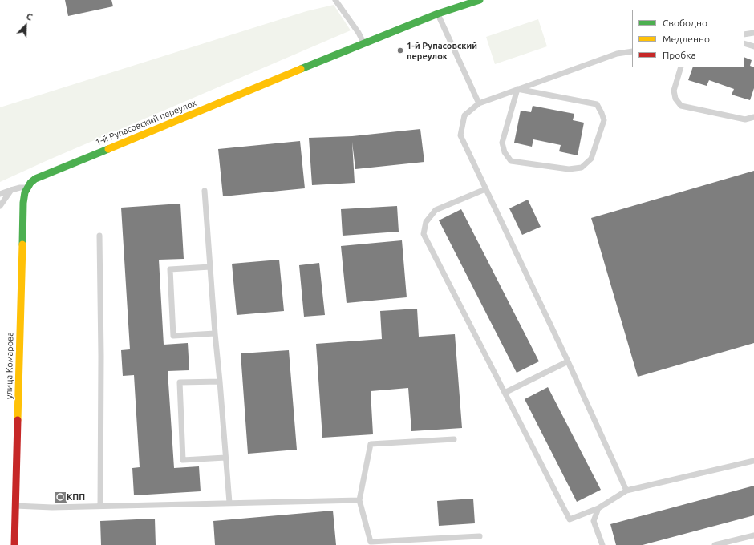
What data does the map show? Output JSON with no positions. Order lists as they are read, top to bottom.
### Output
{
  "streets": {
    "street": ["1-й Рупасовский переулок", "улица Комарова"]
  },
  "crossings": [
    ["1-й Рупасовский переулок", "улица Комарова"]
  ],
  "places": ["1-й Рупасовский переулок", "КПП"],
  "legend": ["Свободно", "Медленно", "Пробка"],
  "north": "top right"
}
